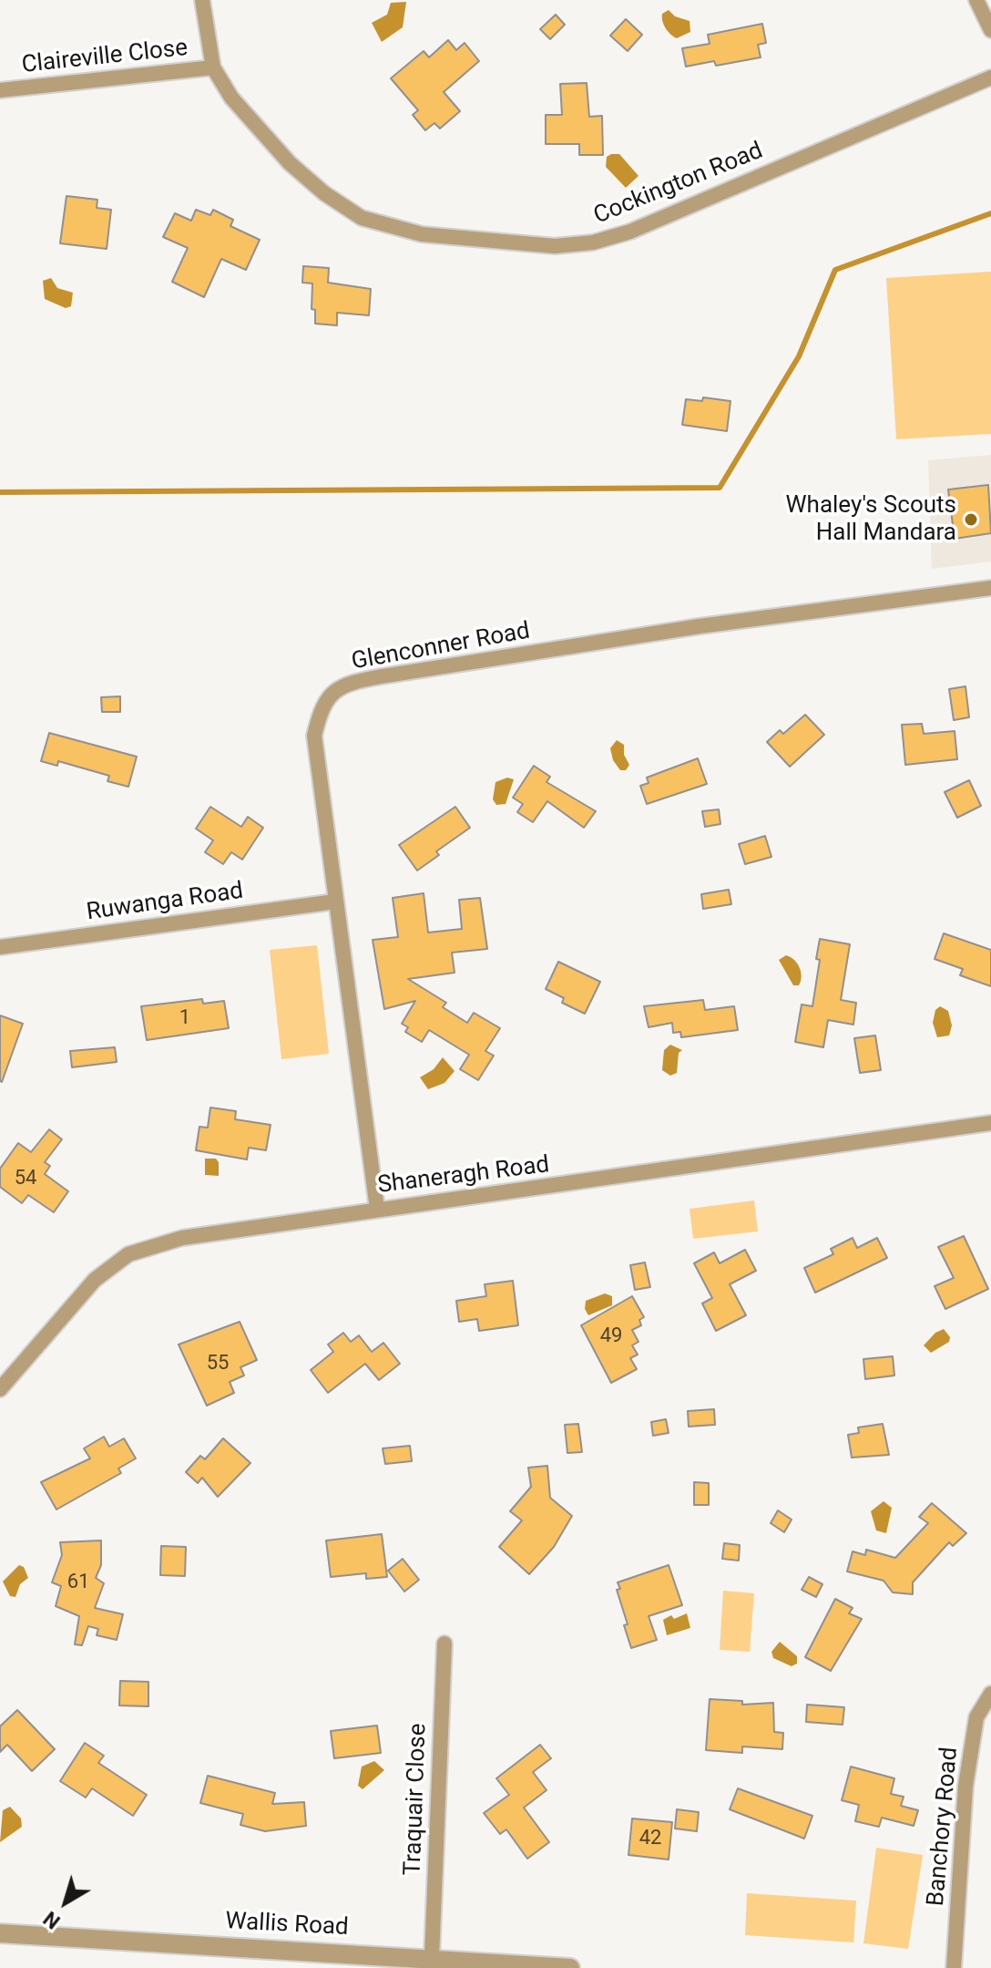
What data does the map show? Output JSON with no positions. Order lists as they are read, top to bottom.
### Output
{
  "streets": {
    "street": [
      "Claireville Close",
      "Cockington Road",
      "Glenconner Road",
      "Ruwanga Road",
      "Shaneragh Road",
      "Traquair Close",
      "Banchory Road",
      "Wallis Road"
    ]
  },
  "crossings": [
    ["Claireville Close", "Cockington Road"],
    ["Glenconner Road", "Ruwanga Road"],
    ["Glenconner Road", "Shaneragh Road"],
    ["Traquair Close", "Wallis Road"]
  ],
  "places": ["Whaley's Scouts Hall Mandara"],
  "house_numbers": [
    "1",
    "54",
    "49",
    "55",
    "61",
    "42"
  ],
  "north": "bottom left"
}
